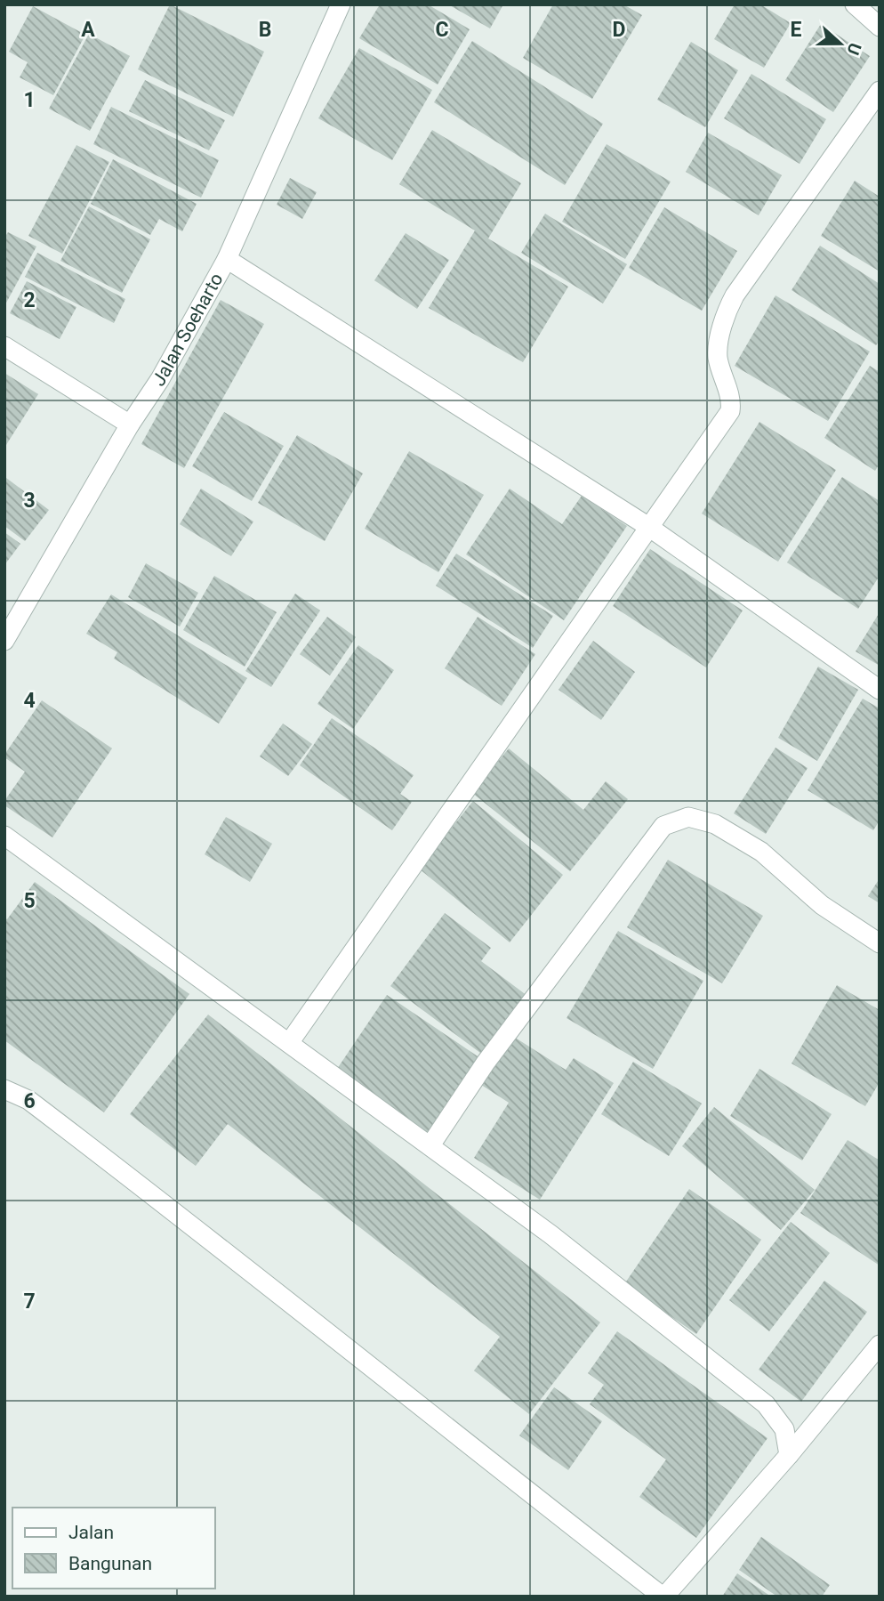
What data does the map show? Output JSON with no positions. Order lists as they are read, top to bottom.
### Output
{
  "streets": {
    "street": ["Jalan Soeharto"]
  },
  "legend": ["Jalan", "Bangunan"],
  "north": "right",
  "grid": {
    "columns": [
      "A",
      "B",
      "C",
      "D",
      "E"
    ],
    "rows": [
      "1",
      "2",
      "3",
      "4",
      "5",
      "6",
      "7"
    ]
  }
}
